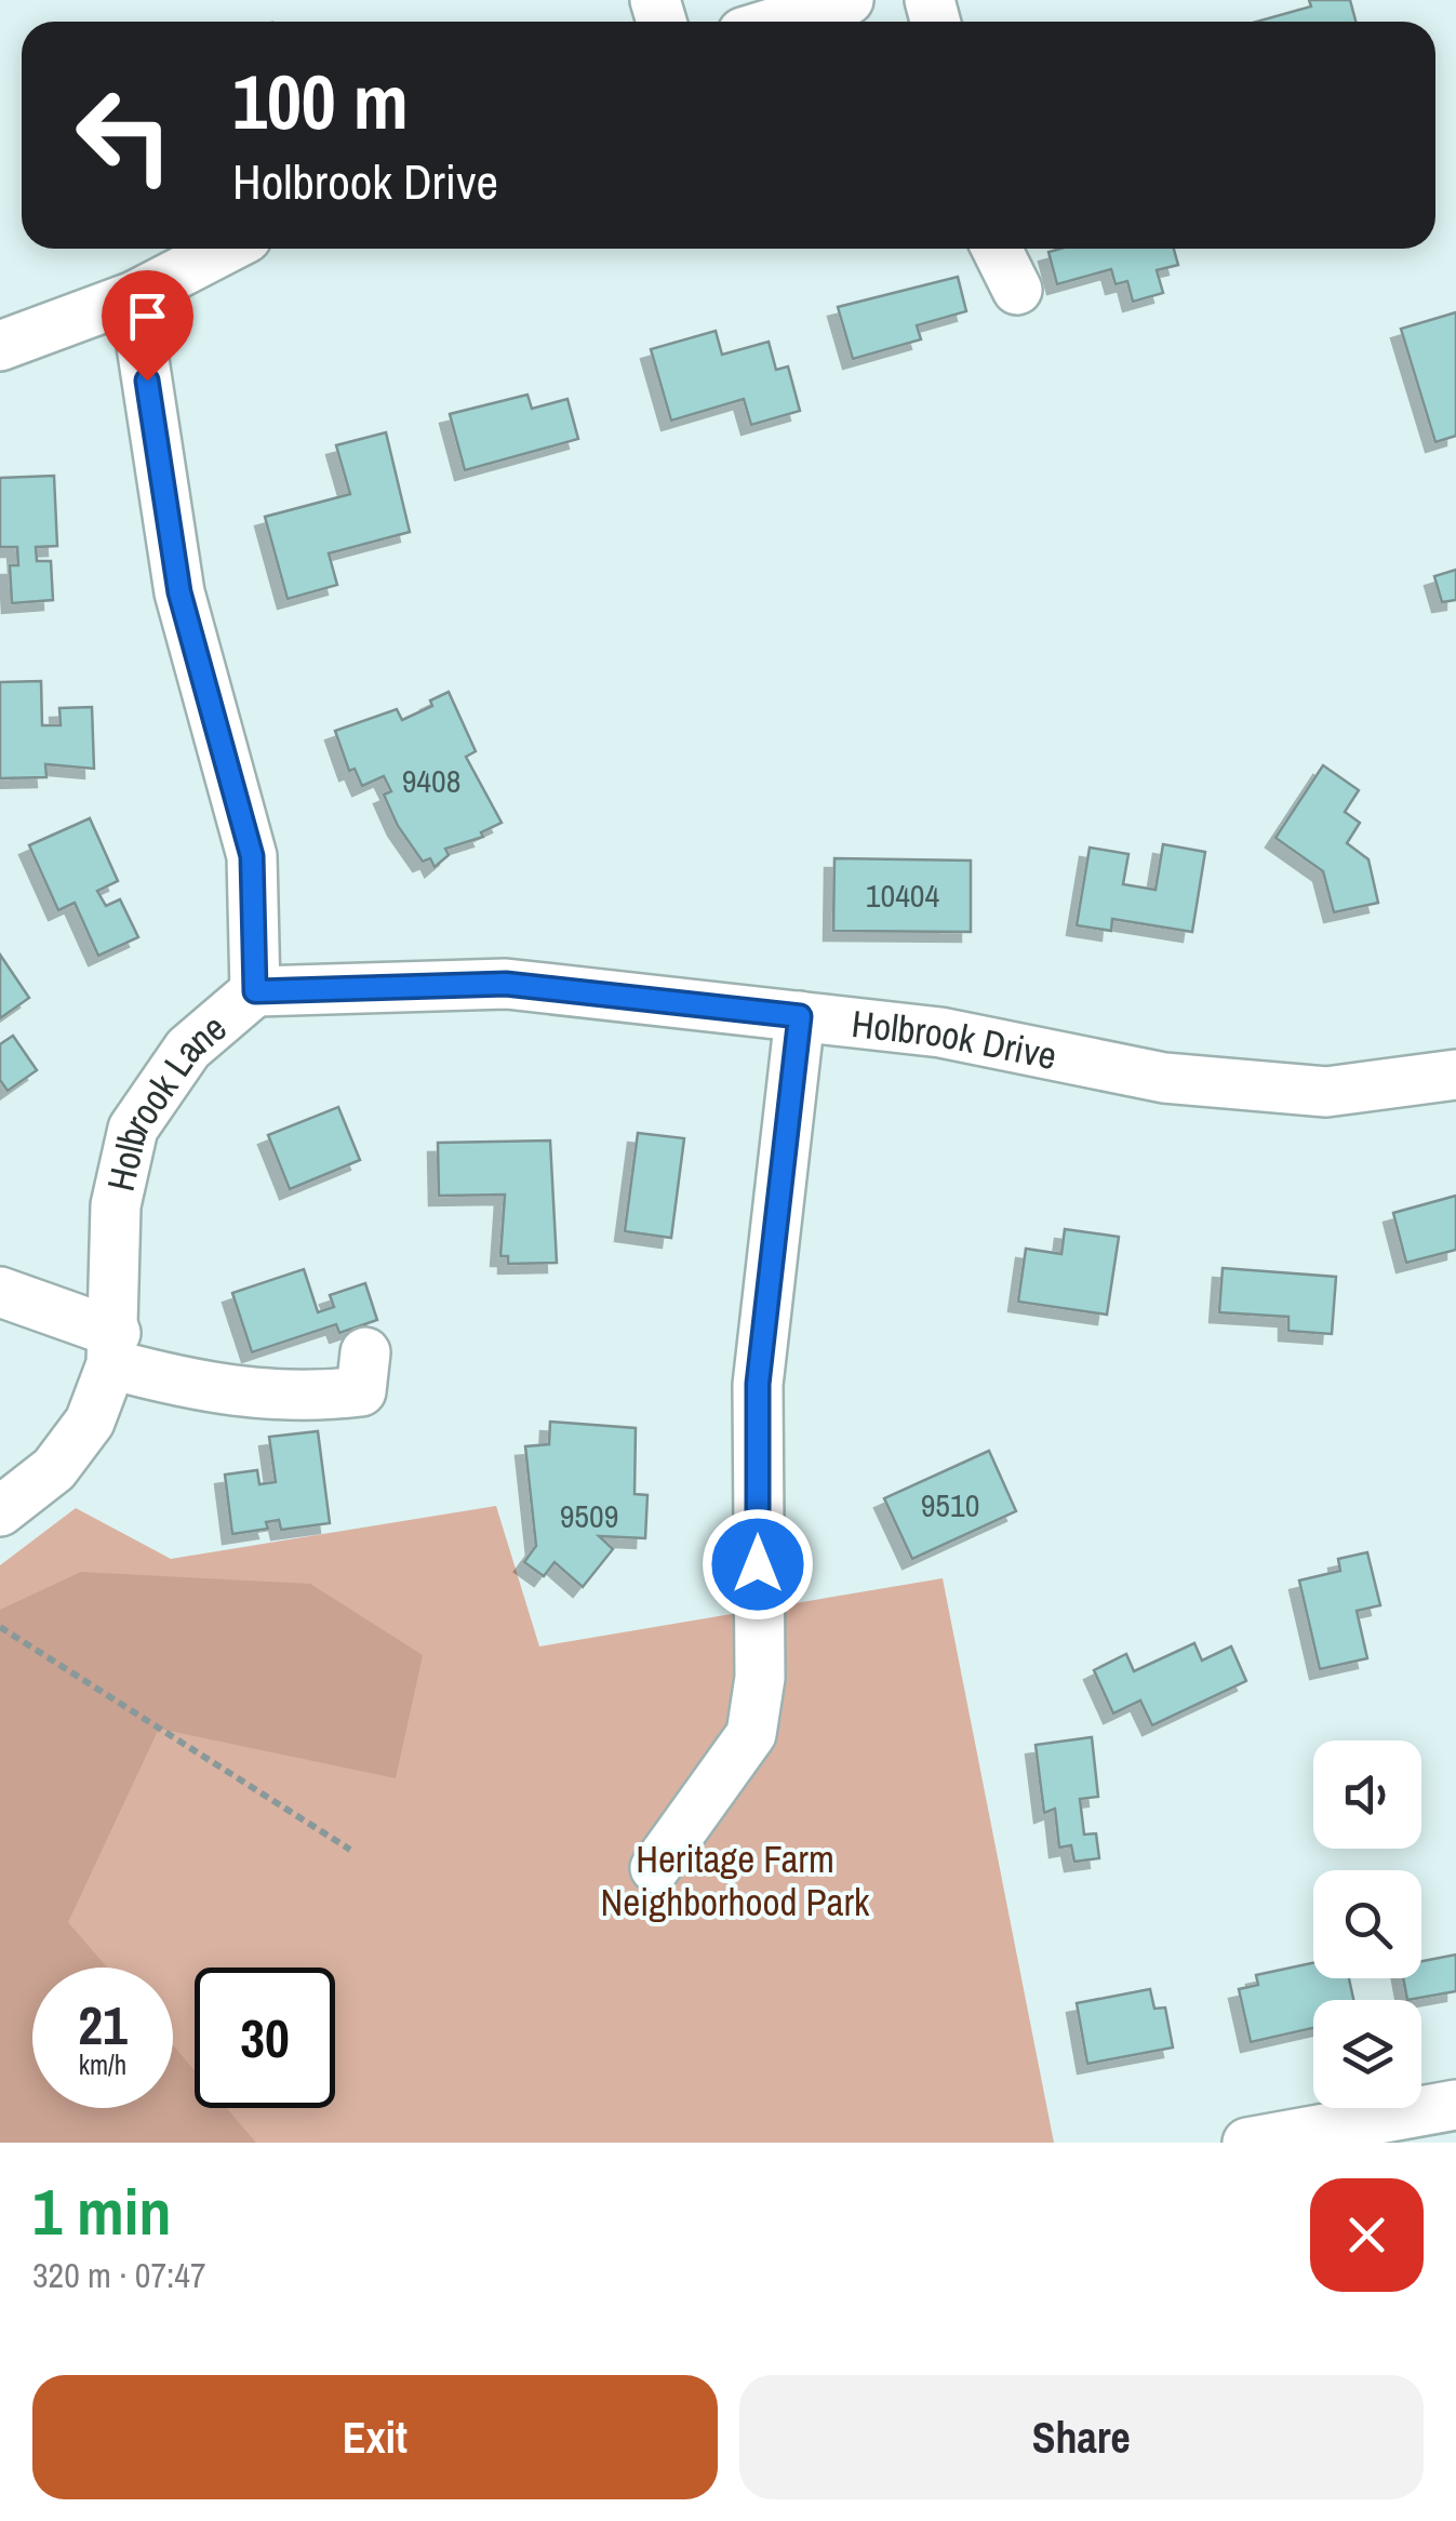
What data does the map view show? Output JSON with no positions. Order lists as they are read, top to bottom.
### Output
{
  "streets": {
    "street": ["Holbrook Drive", "Holbrook Lane"]
  },
  "crossings": [
    ["Holbrook Drive", "Holbrook Lane"]
  ],
  "parks": ["Heritage Farm Neighborhood Park"],
  "house_numbers": [
    "9408",
    "10404",
    "9510",
    "9509"
  ],
  "page": {
    "turn": ["100 m", "Holbrook Drive"],
    "speed": "21 km/h",
    "limit": "30",
    "heading": ["1 min", "320 m · 07:47"],
    "buttons": ["Exit", "Share"]
  }
}
